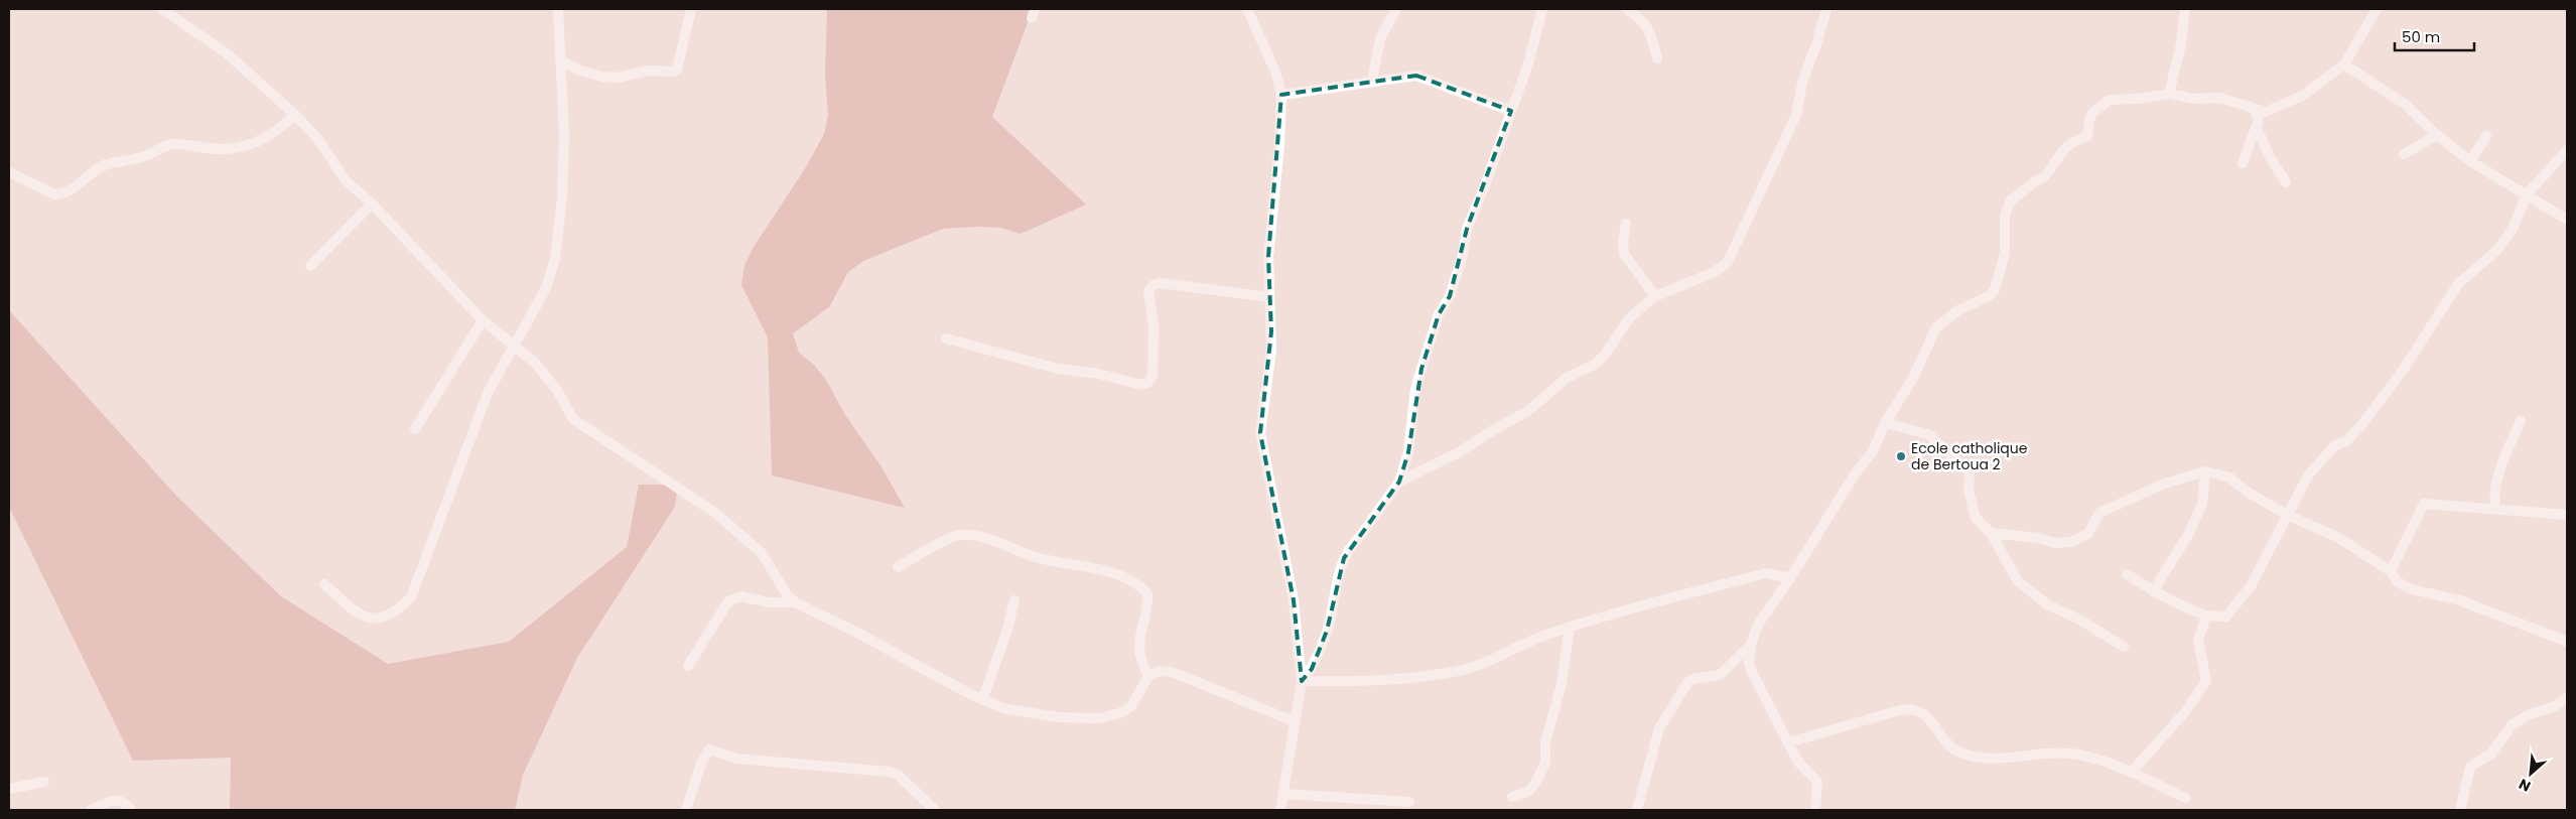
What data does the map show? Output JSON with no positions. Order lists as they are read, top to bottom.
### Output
{
  "places": ["Ecole catholique de Bertoua 2"],
  "scale_bar": "50 m",
  "north": "bottom left"
}
